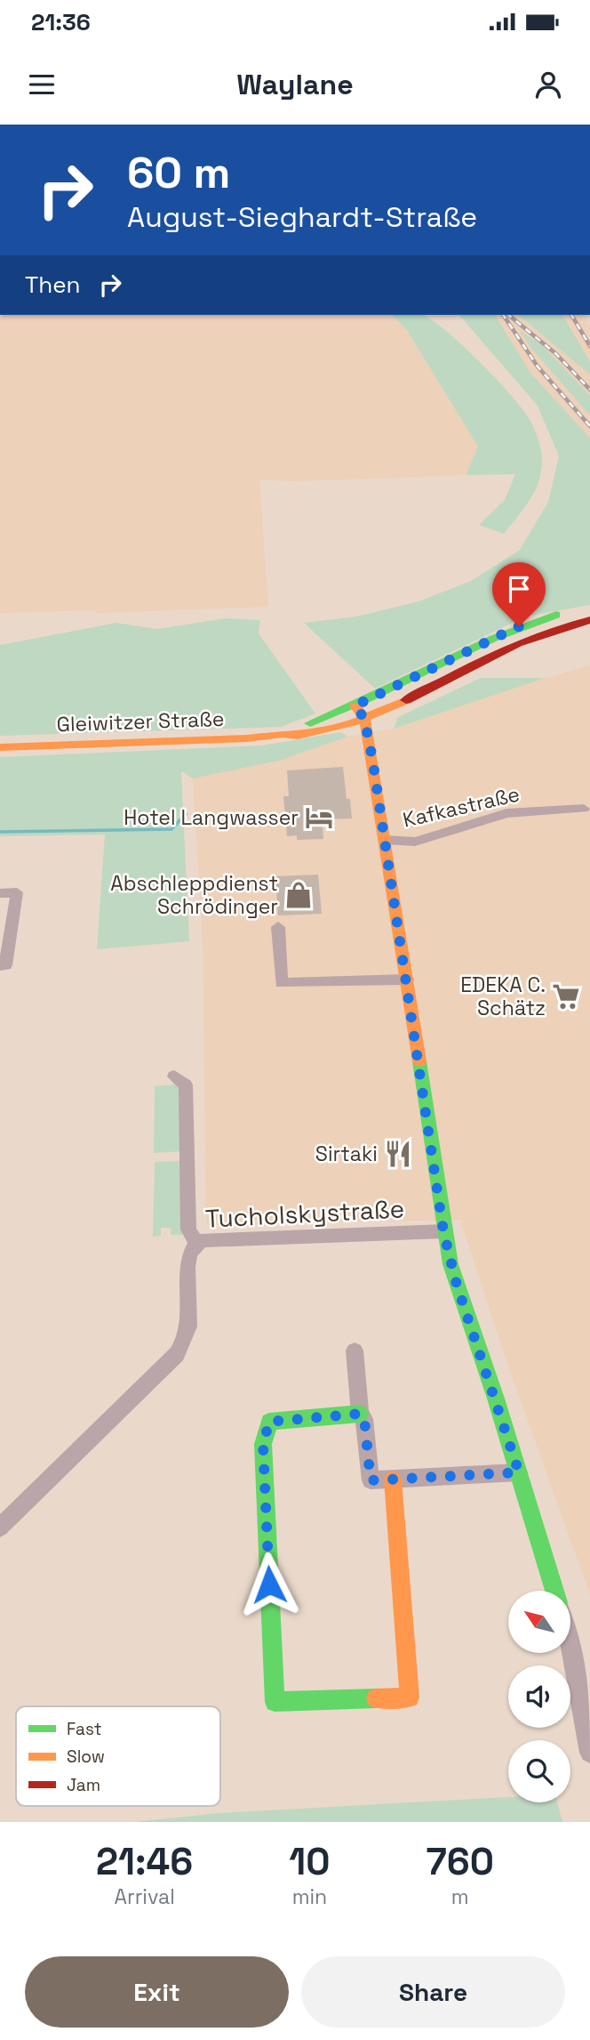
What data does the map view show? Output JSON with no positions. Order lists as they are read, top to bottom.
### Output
{
  "streets": {
    "street": ["Gleiwitzer Straße", "Kafkastraße", "Tucholskystraße"]
  },
  "places": {
    "hotel": ["Hotel Langwasser"],
    "shop": ["Abschleppdienst Schrödinger"],
    "supermarket": ["EDEKA C. Schätz"],
    "restaurant": ["Sirtaki"]
  },
  "legend": ["Fast", "Slow", "Jam"],
  "north": "top left",
  "page": {
    "status": "21:36",
    "header": "Waylane",
    "turn": ["60 m", "August-Sieghardt-Straße"],
    "then": "Then",
    "eta": [
      "21:46",
      "Arrival",
      "10",
      "min",
      "760",
      "m"
    ],
    "buttons": ["Exit", "Share"]
  }
}
